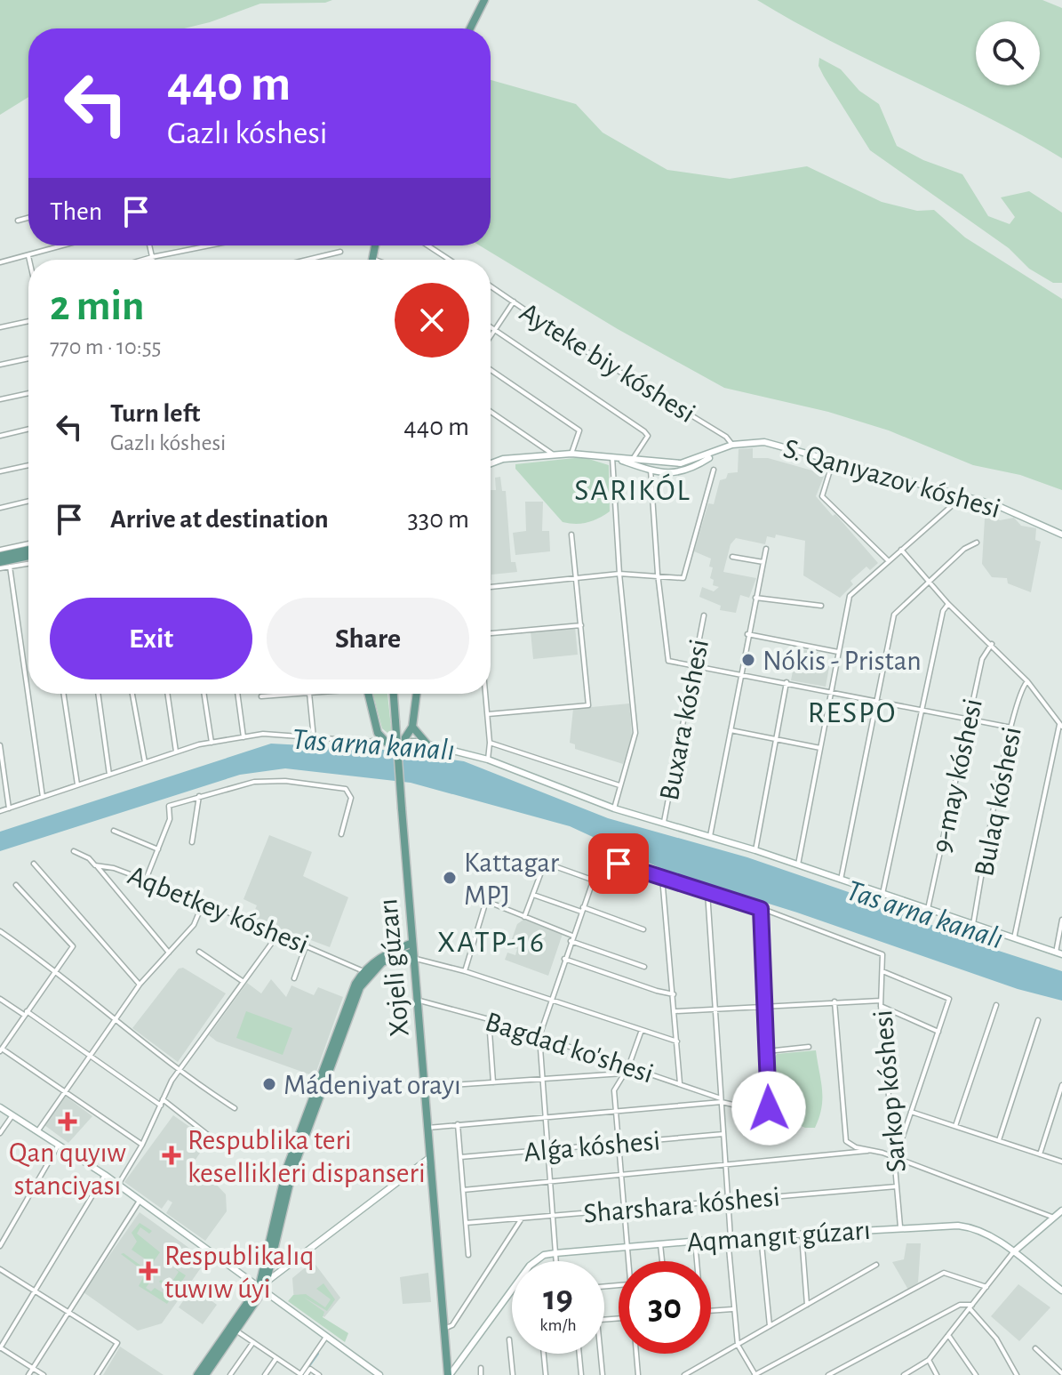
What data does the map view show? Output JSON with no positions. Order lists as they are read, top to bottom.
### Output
{
  "streets": {
    "main road": ["Xojeli gúzarı"],
    "street": [
      "Ayteke biy kóshesi",
      "S. Qanıyazov kóshesi",
      "Buxara kóshesi",
      "9-may kóshesi",
      "Bulaq kóshesi",
      "Aqbetkey kóshesi",
      "Bagdad ko'shesi",
      "Sarkop kóshesi",
      "Alǵa kóshesi",
      "Sharshara kóshesi",
      "Aqmangıt gúzarı"
    ]
  },
  "crossings": [
    ["Ayteke biy kóshesi", "S. Qanıyazov kóshesi"],
    ["Xojeli gúzarı", "Bagdad ko'shesi"],
    ["Xojeli gúzarı", "Aqmangıt gúzarı"],
    ["Sarkop kóshesi", "Sharshara kóshesi"],
    ["Sarkop kóshesi", "Aqmangıt gúzarı"]
  ],
  "districts": ["SARIKÓL", "RESPO", "XATP-16"],
  "water": ["Tas arna kanalı"],
  "places": {
    "other": ["Nókis - Pristan", "Kattagar MPJ", "Mádeniyat orayı"],
    "health": ["Qan quyıw stanciyası", "Respublika teri kesellikleri dispanseri", "Respublikalıq tuwıw úyi"]
  },
  "page": {
    "turn": ["440 m", "Gazlı kóshesi"],
    "then": "Then",
    "heading": ["2 min", "770 m · 10:55"],
    "list": [
      {
        "name": "Turn left",
        "note": "Gazlı kóshesi",
        "value": "440 m"
      },
      {
        "name": "Arrive at destination",
        "value": "330 m"
      }
    ],
    "buttons": ["Exit", "Share"],
    "speed": "19 km/h",
    "limit": "30"
  }
}
